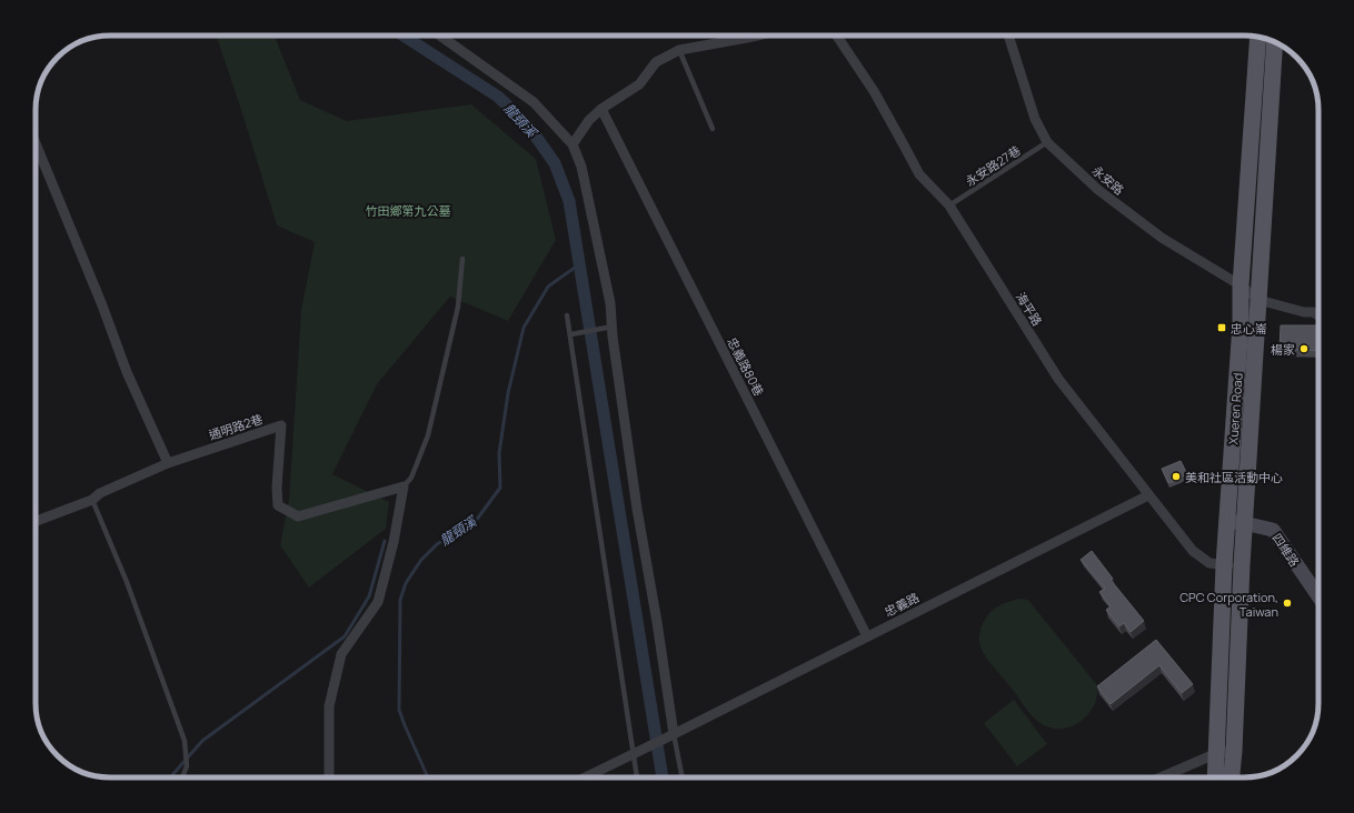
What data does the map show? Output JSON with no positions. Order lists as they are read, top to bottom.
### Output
{
  "streets": {
    "main road": ["Xueren Road", "四維路"],
    "street": [
      "永安路",
      "海平路",
      "忠義路80巷",
      "通明路2巷",
      "忠義路"
    ],
    "lane": ["永安路27巷"]
  },
  "crossings": [
    ["永安路27巷", "永安路"],
    ["永安路27巷", "海平路"],
    ["永安路", "Xueren Road"],
    ["海平路", "Xueren Road"],
    ["海平路", "忠義路"],
    ["忠義路80巷", "忠義路"],
    ["Xueren Road", "四維路"]
  ],
  "water": ["龍頸溪"],
  "parks": ["竹田鄉第九公墓"],
  "places": {
    "transit": ["忠心崙"],
    "other": ["楊家", "美和社區活動中心", "CPC Corporation, Taiwan"]
  }
}
